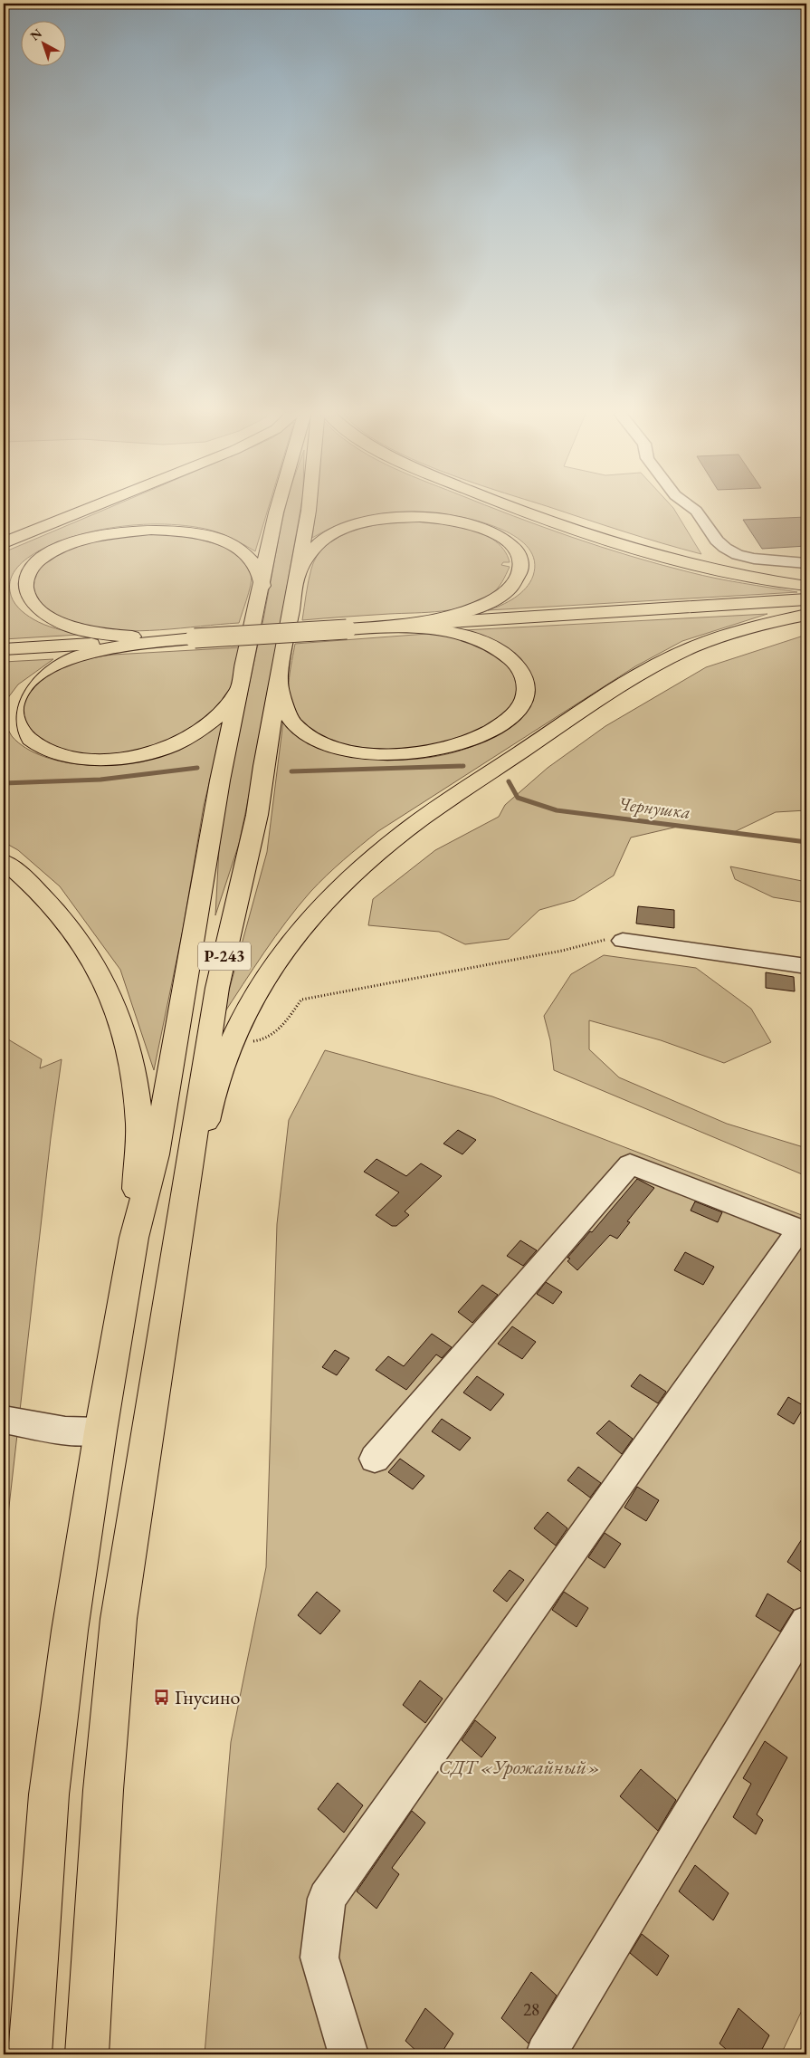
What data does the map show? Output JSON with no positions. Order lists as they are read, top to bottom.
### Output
{
  "streets": {
    "main road": ["Р-243"]
  },
  "water": ["Чернушка"],
  "parks": ["СДТ «Урожайный»"],
  "places": {
    "bus stop": ["Гнусино"]
  },
  "house_numbers": ["28"],
  "north": "top left"
}
